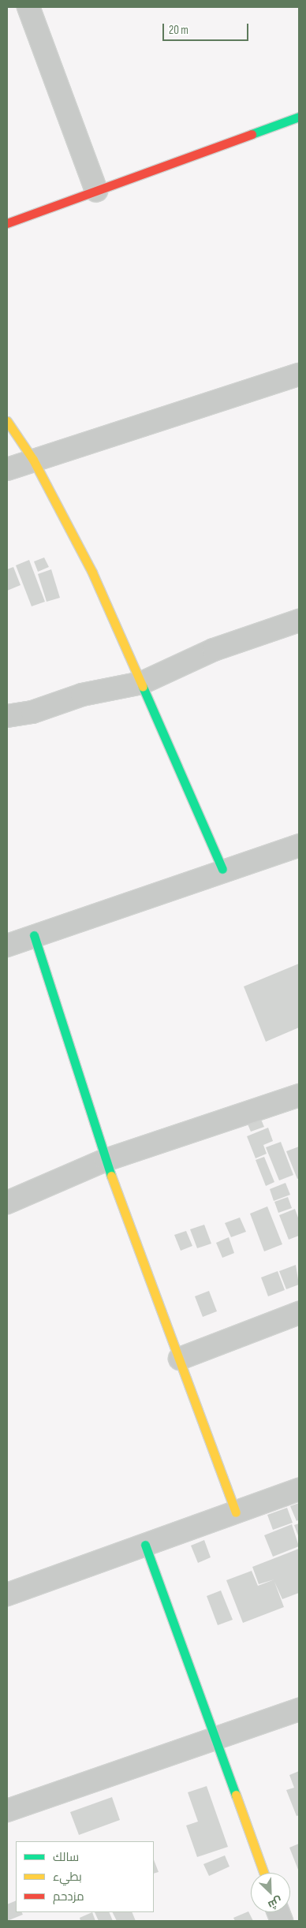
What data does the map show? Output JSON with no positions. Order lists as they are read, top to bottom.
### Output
{
  "legend": ["سالك", "بطيء", "مزدحم"],
  "scale_bar": "20 m",
  "north": "bottom right"
}
